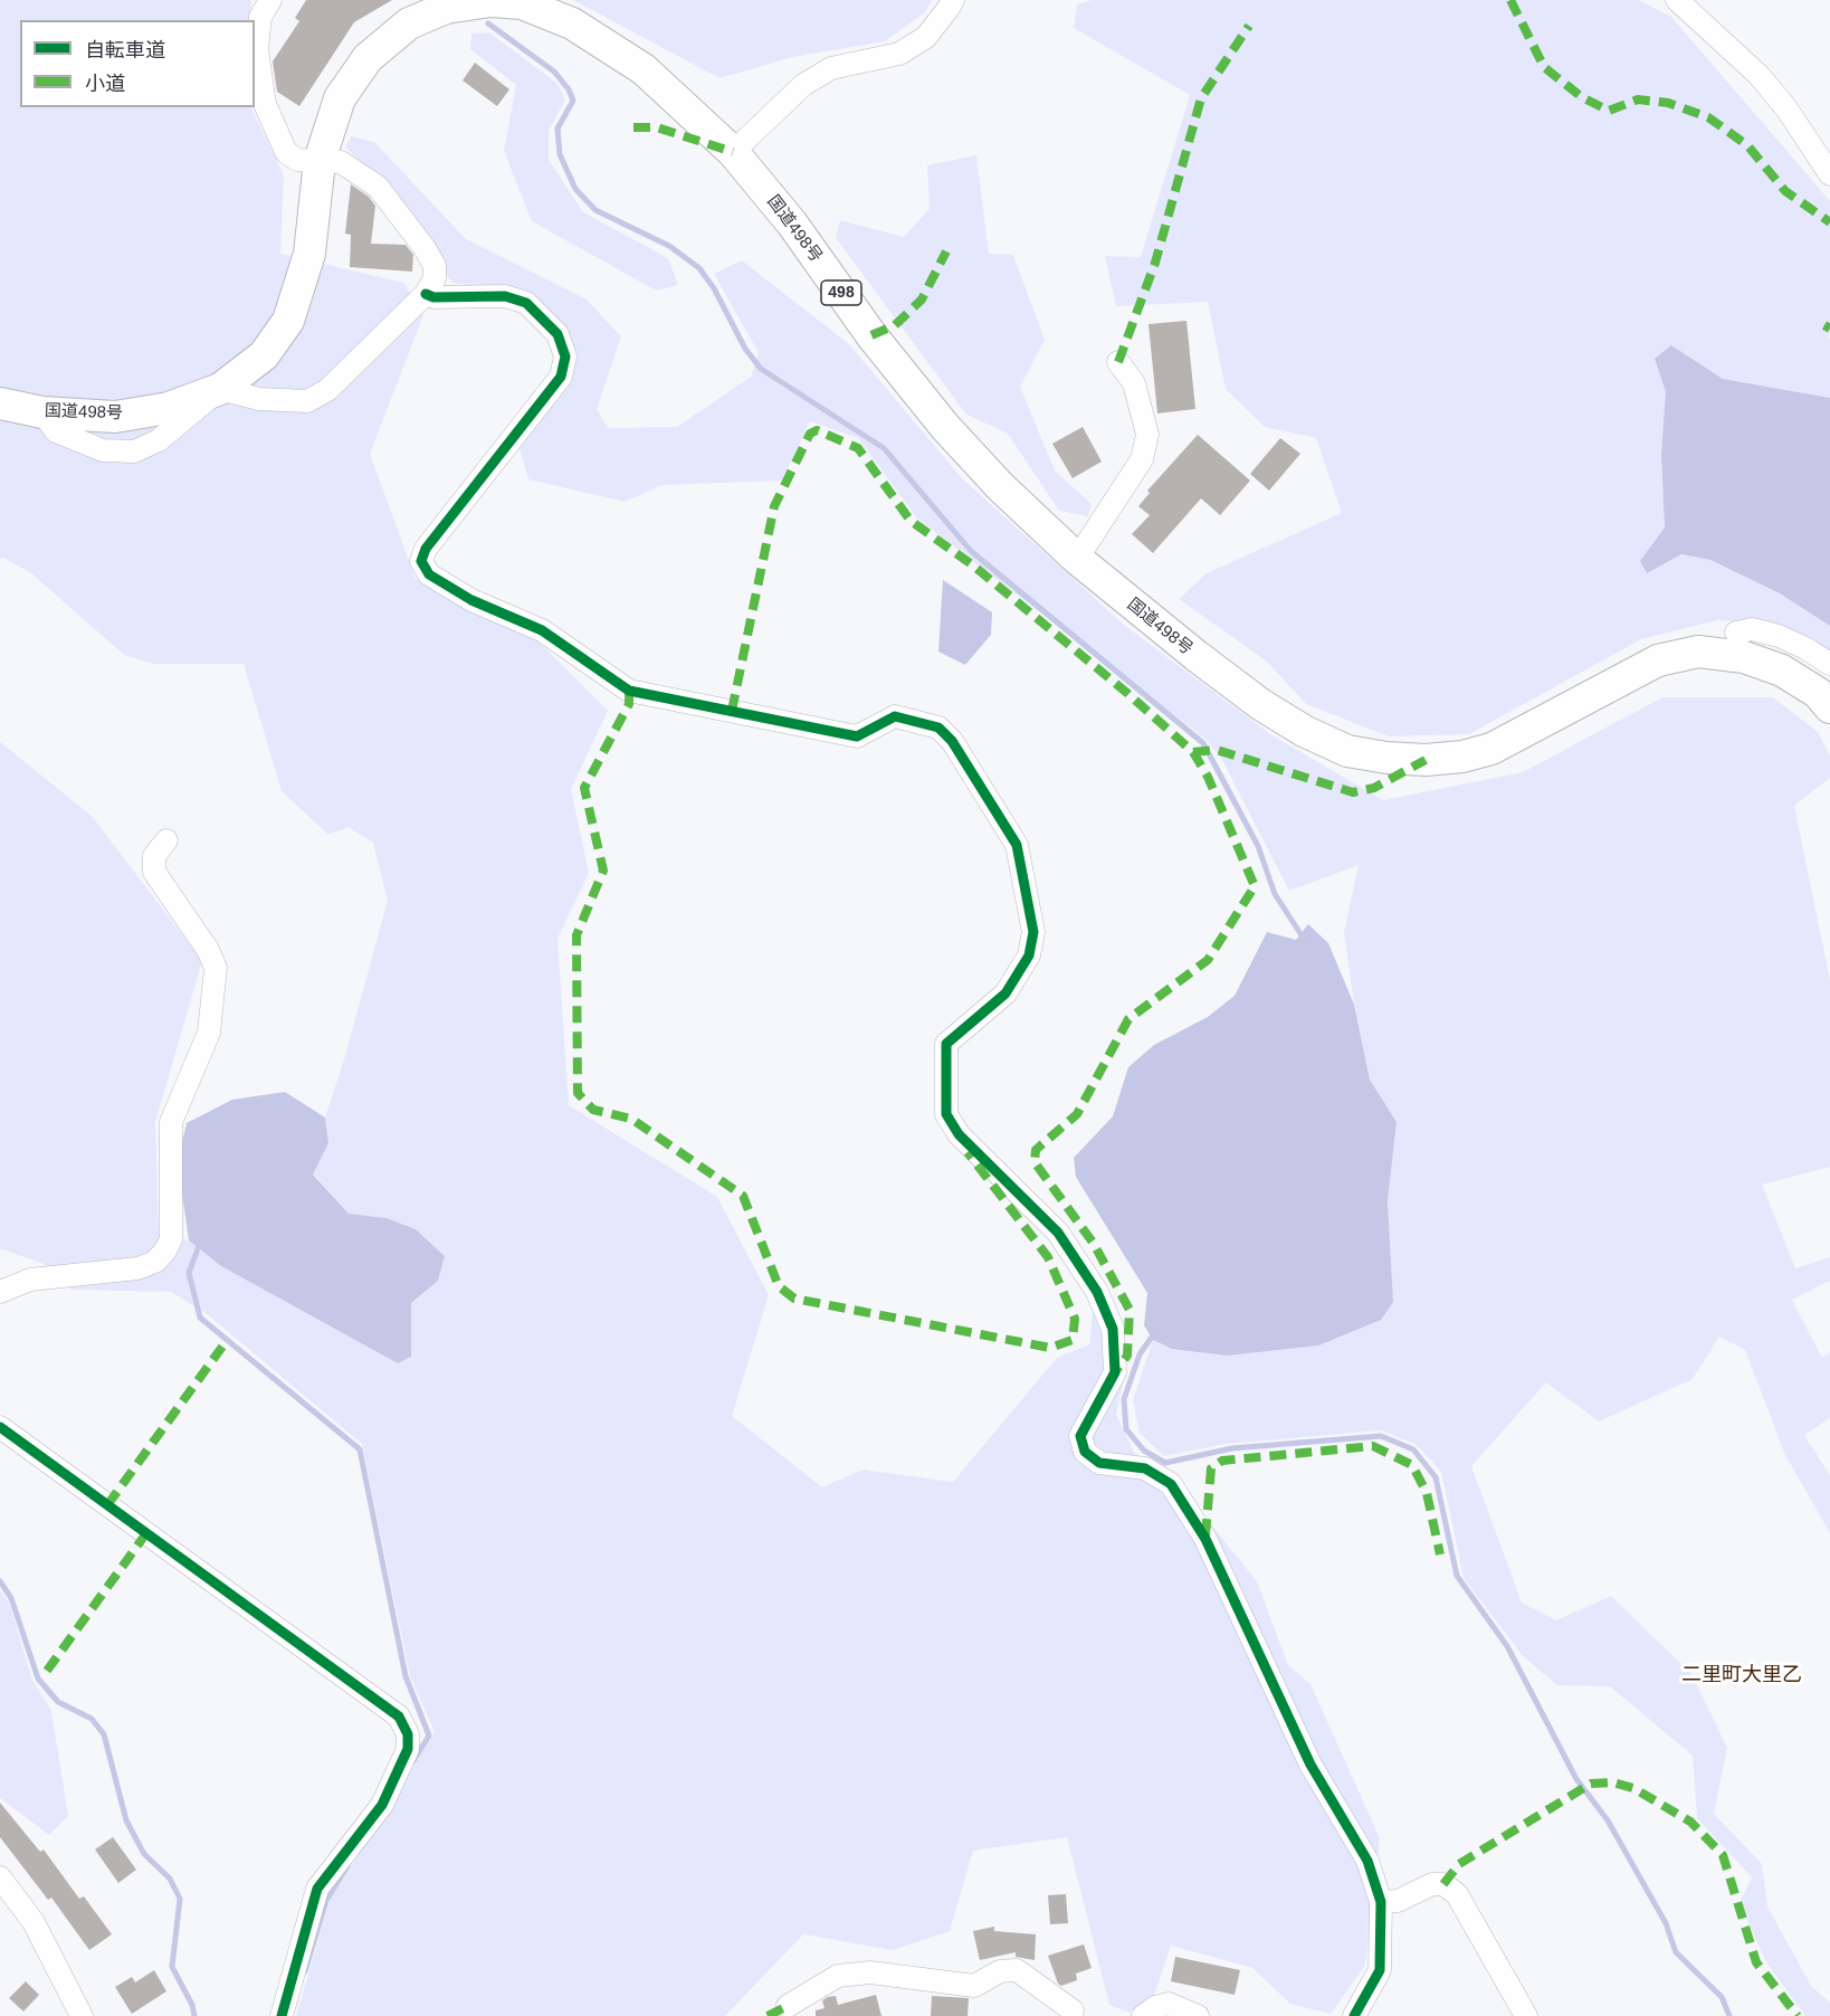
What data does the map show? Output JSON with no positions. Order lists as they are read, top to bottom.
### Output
{
  "streets": {
    "highway": ["国道498号", "498"]
  },
  "districts": ["二里町大里乙"],
  "legend": ["自転車道", "小道"]
}
